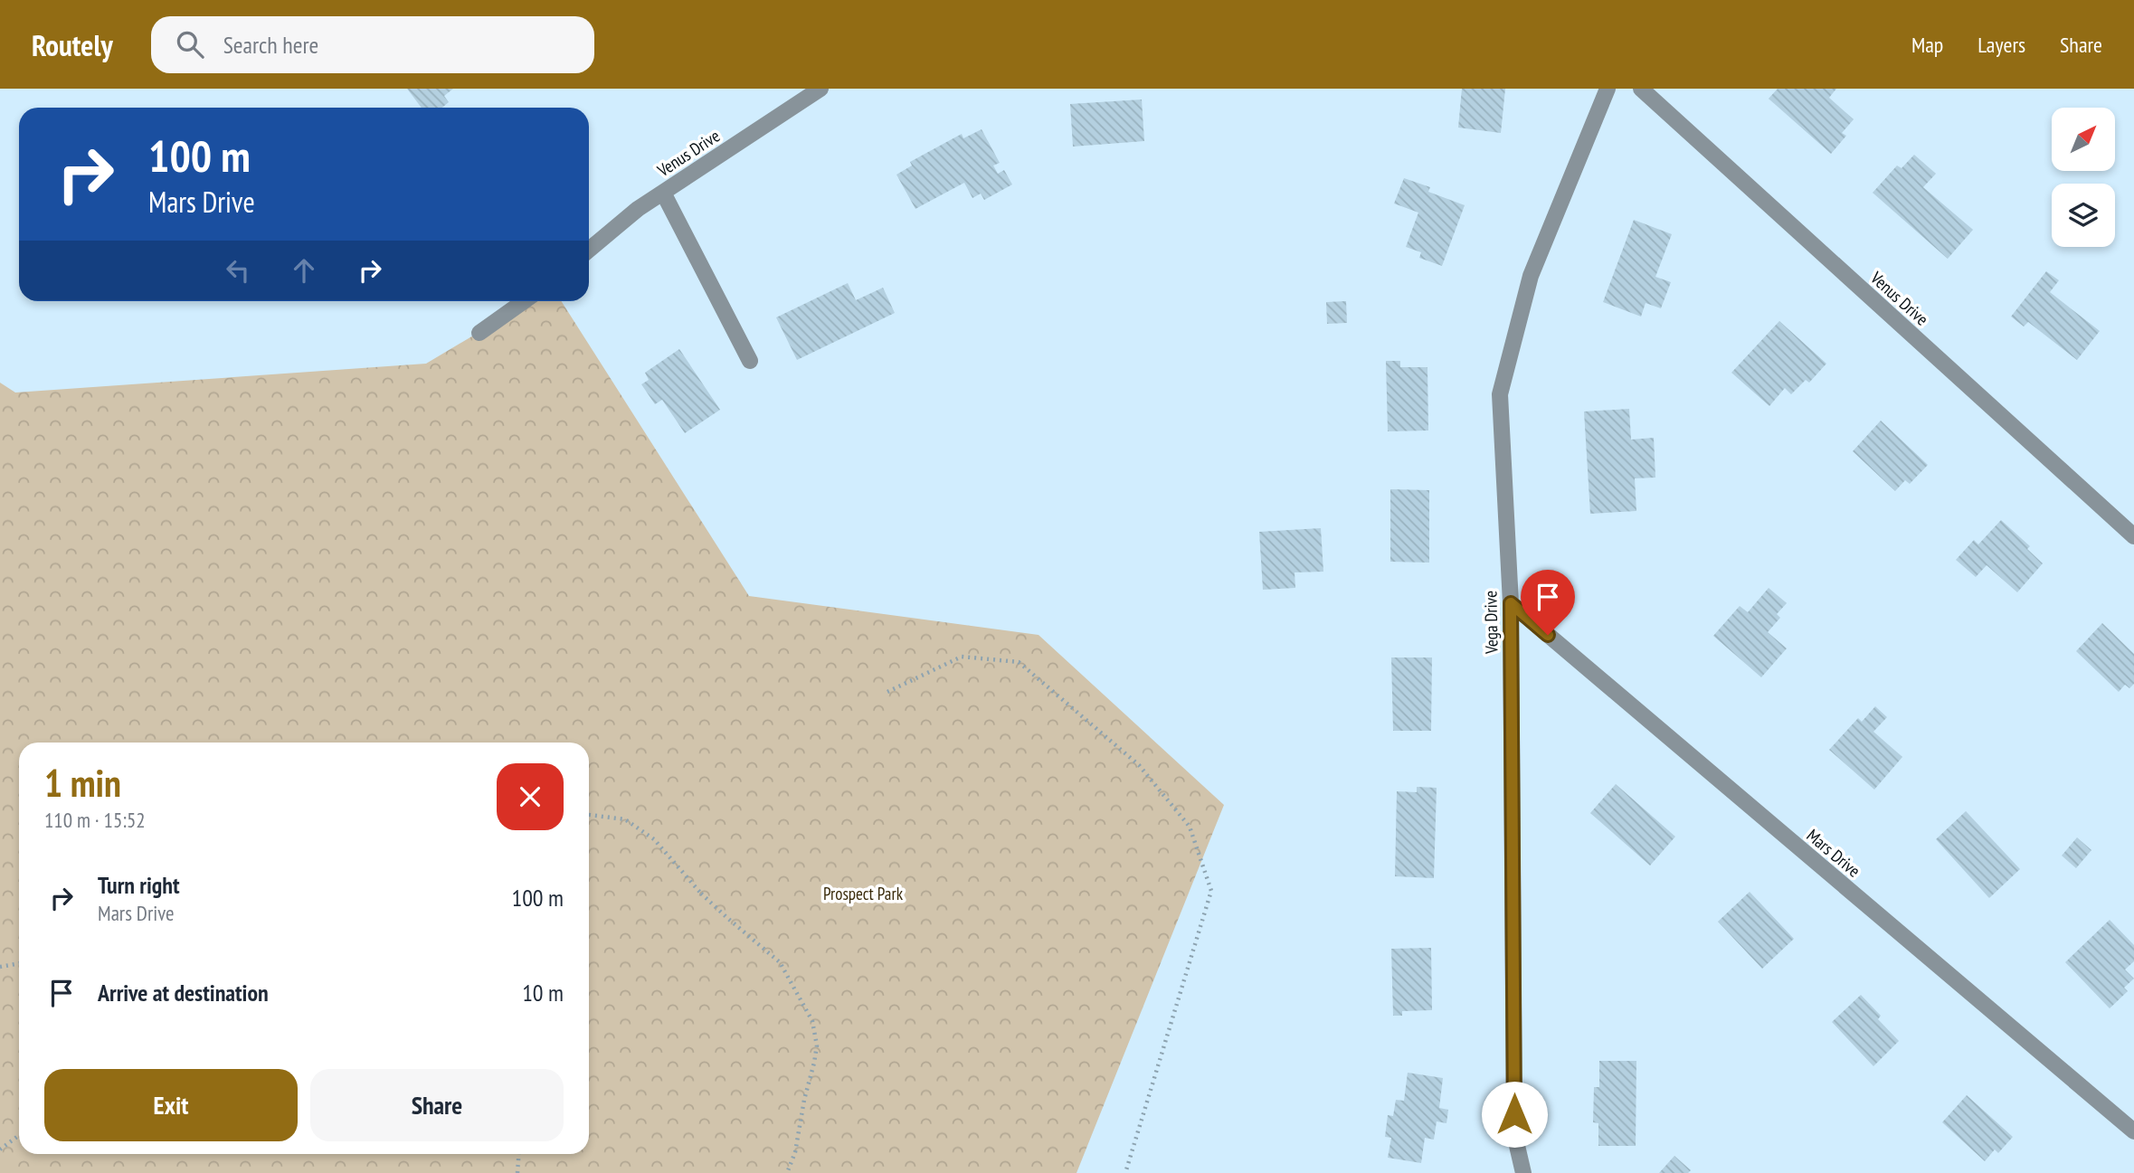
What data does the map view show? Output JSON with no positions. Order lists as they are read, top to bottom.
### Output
{
  "streets": {
    "street": ["Venus Drive", "Vega Drive", "Mars Drive"]
  },
  "crossings": [
    ["Vega Drive", "Mars Drive"]
  ],
  "parks": ["Prospect Park"],
  "north": "top right",
  "page": {
    "header": "Routely",
    "search": "Search here",
    "nav": ["Map", "Layers", "Share"],
    "turn": ["100 m", "Mars Drive"],
    "heading": ["1 min", "110 m · 15:52"],
    "list": [
      {
        "name": "Turn right",
        "note": "Mars Drive",
        "value": "100 m"
      },
      {
        "name": "Arrive at destination",
        "value": "10 m"
      }
    ],
    "buttons": ["Exit", "Share"]
  }
}
